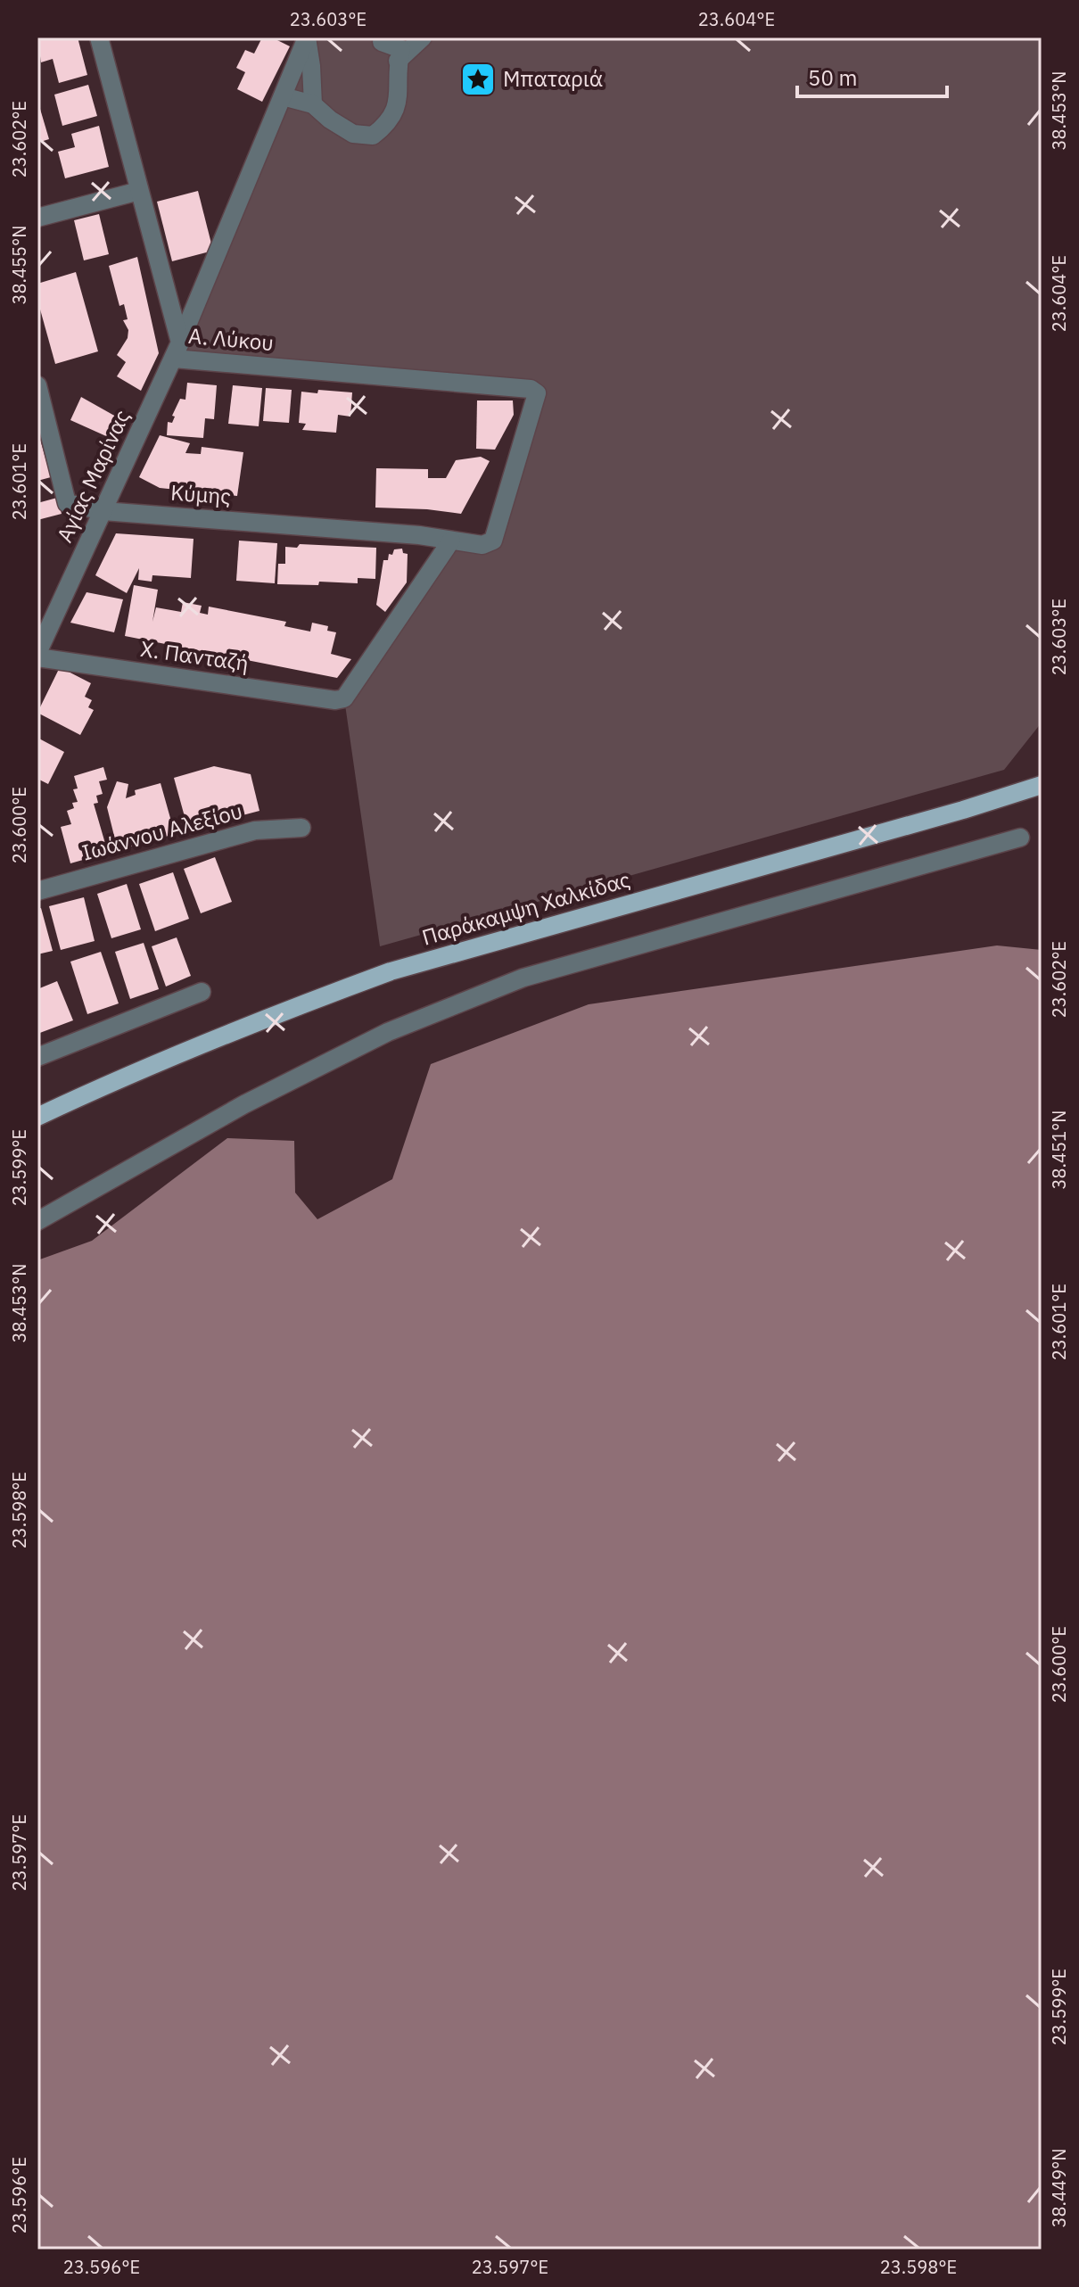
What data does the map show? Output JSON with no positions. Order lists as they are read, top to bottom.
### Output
{
  "streets": {
    "main road": ["Παράκαμψη Χαλκίδας"],
    "street": [
      "Α. Λύκου",
      "Αγίας Μαρίνας",
      "Κύμης",
      "Χ. Πανταζή",
      "Ιωάννου Αλεξίου"
    ]
  },
  "crossings": [
    ["Α. Λύκου", "Αγίας Μαρίνας"],
    ["Α. Λύκου", "Κύμης"],
    ["Αγίας Μαρίνας", "Κύμης"],
    ["Αγίας Μαρίνας", "Χ. Πανταζή"],
    ["Κύμης", "Χ. Πανταζή"]
  ],
  "places": {
    "place": ["Μπαταριά"]
  },
  "scale_bar": "50 m",
  "coordinates": [
    "23.603°E",
    "23.604°E",
    "38.453°N",
    "23.602°E",
    "38.455°N",
    "23.601°E",
    "23.600°E",
    "38.451°N",
    "23.599°E",
    "23.598°E",
    "23.597°E",
    "38.449°N",
    "23.596°E"
  ]
}
